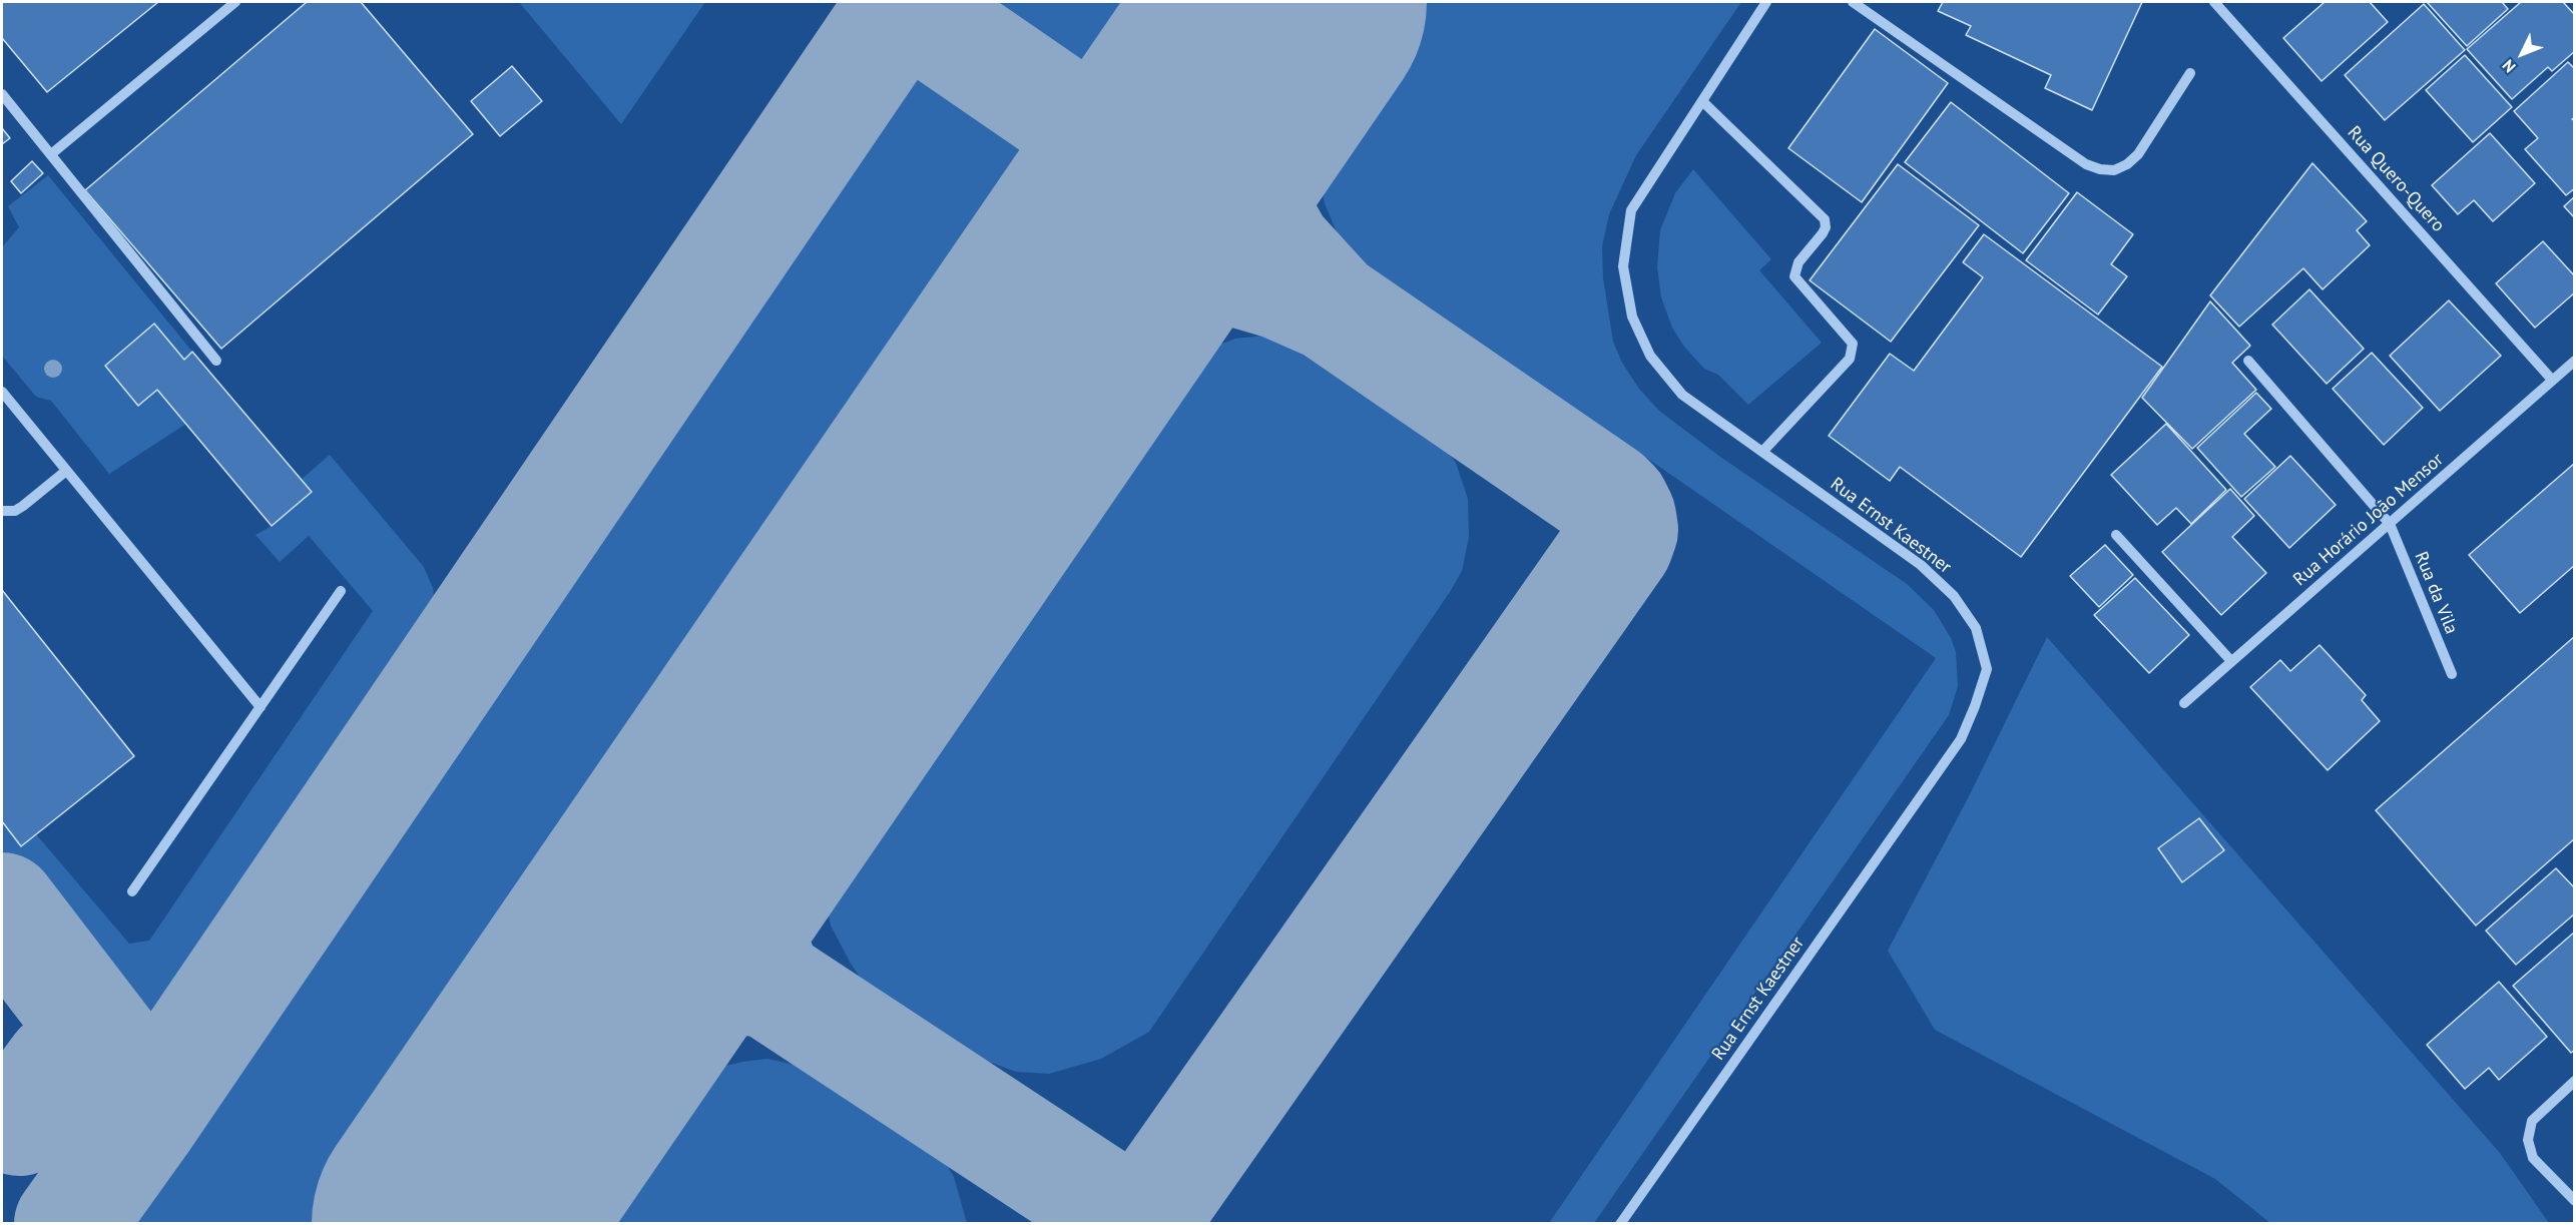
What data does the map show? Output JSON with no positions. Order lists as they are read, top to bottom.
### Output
{
  "streets": {
    "street": [
      "Rua Quero-Quero",
      "Rua Horário João Mensor",
      "Rua Ernst Kaestner",
      "Rua da Vila"
    ]
  },
  "crossings": [
    ["Rua Quero-Quero", "Rua Horário João Mensor"],
    ["Rua Horário João Mensor", "Rua da Vila"]
  ],
  "north": "bottom left"
}
